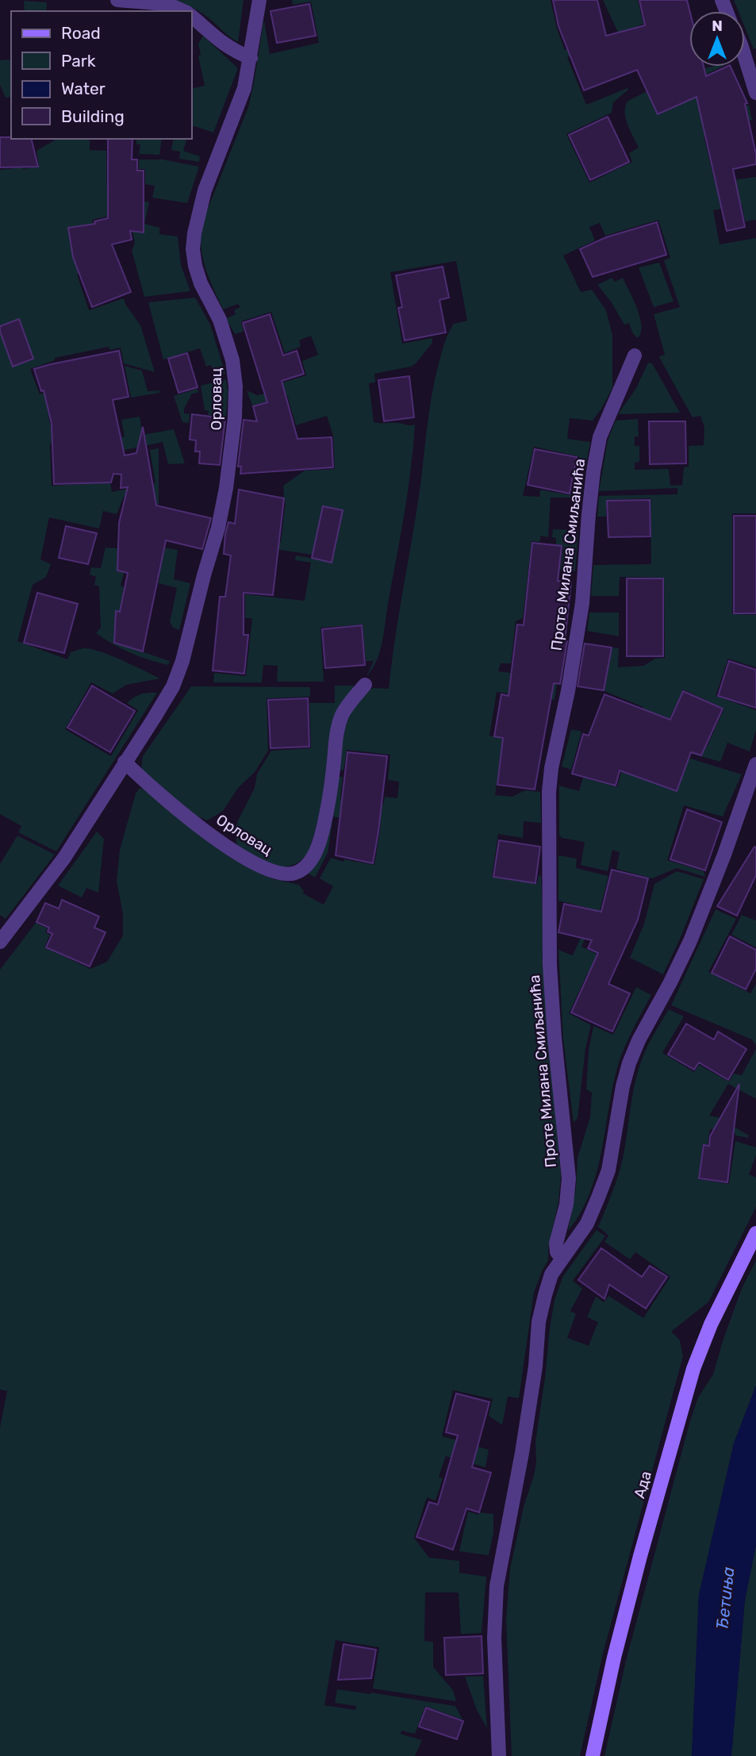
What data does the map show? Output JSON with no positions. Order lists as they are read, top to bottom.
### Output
{
  "streets": {
    "street": ["Орловац", "Проте Милана Смиљанића", "Ада"]
  },
  "water": ["Ђетиња"],
  "legend": [
    "Road",
    "Park",
    "Water",
    "Building"
  ],
  "north": "top"
}
